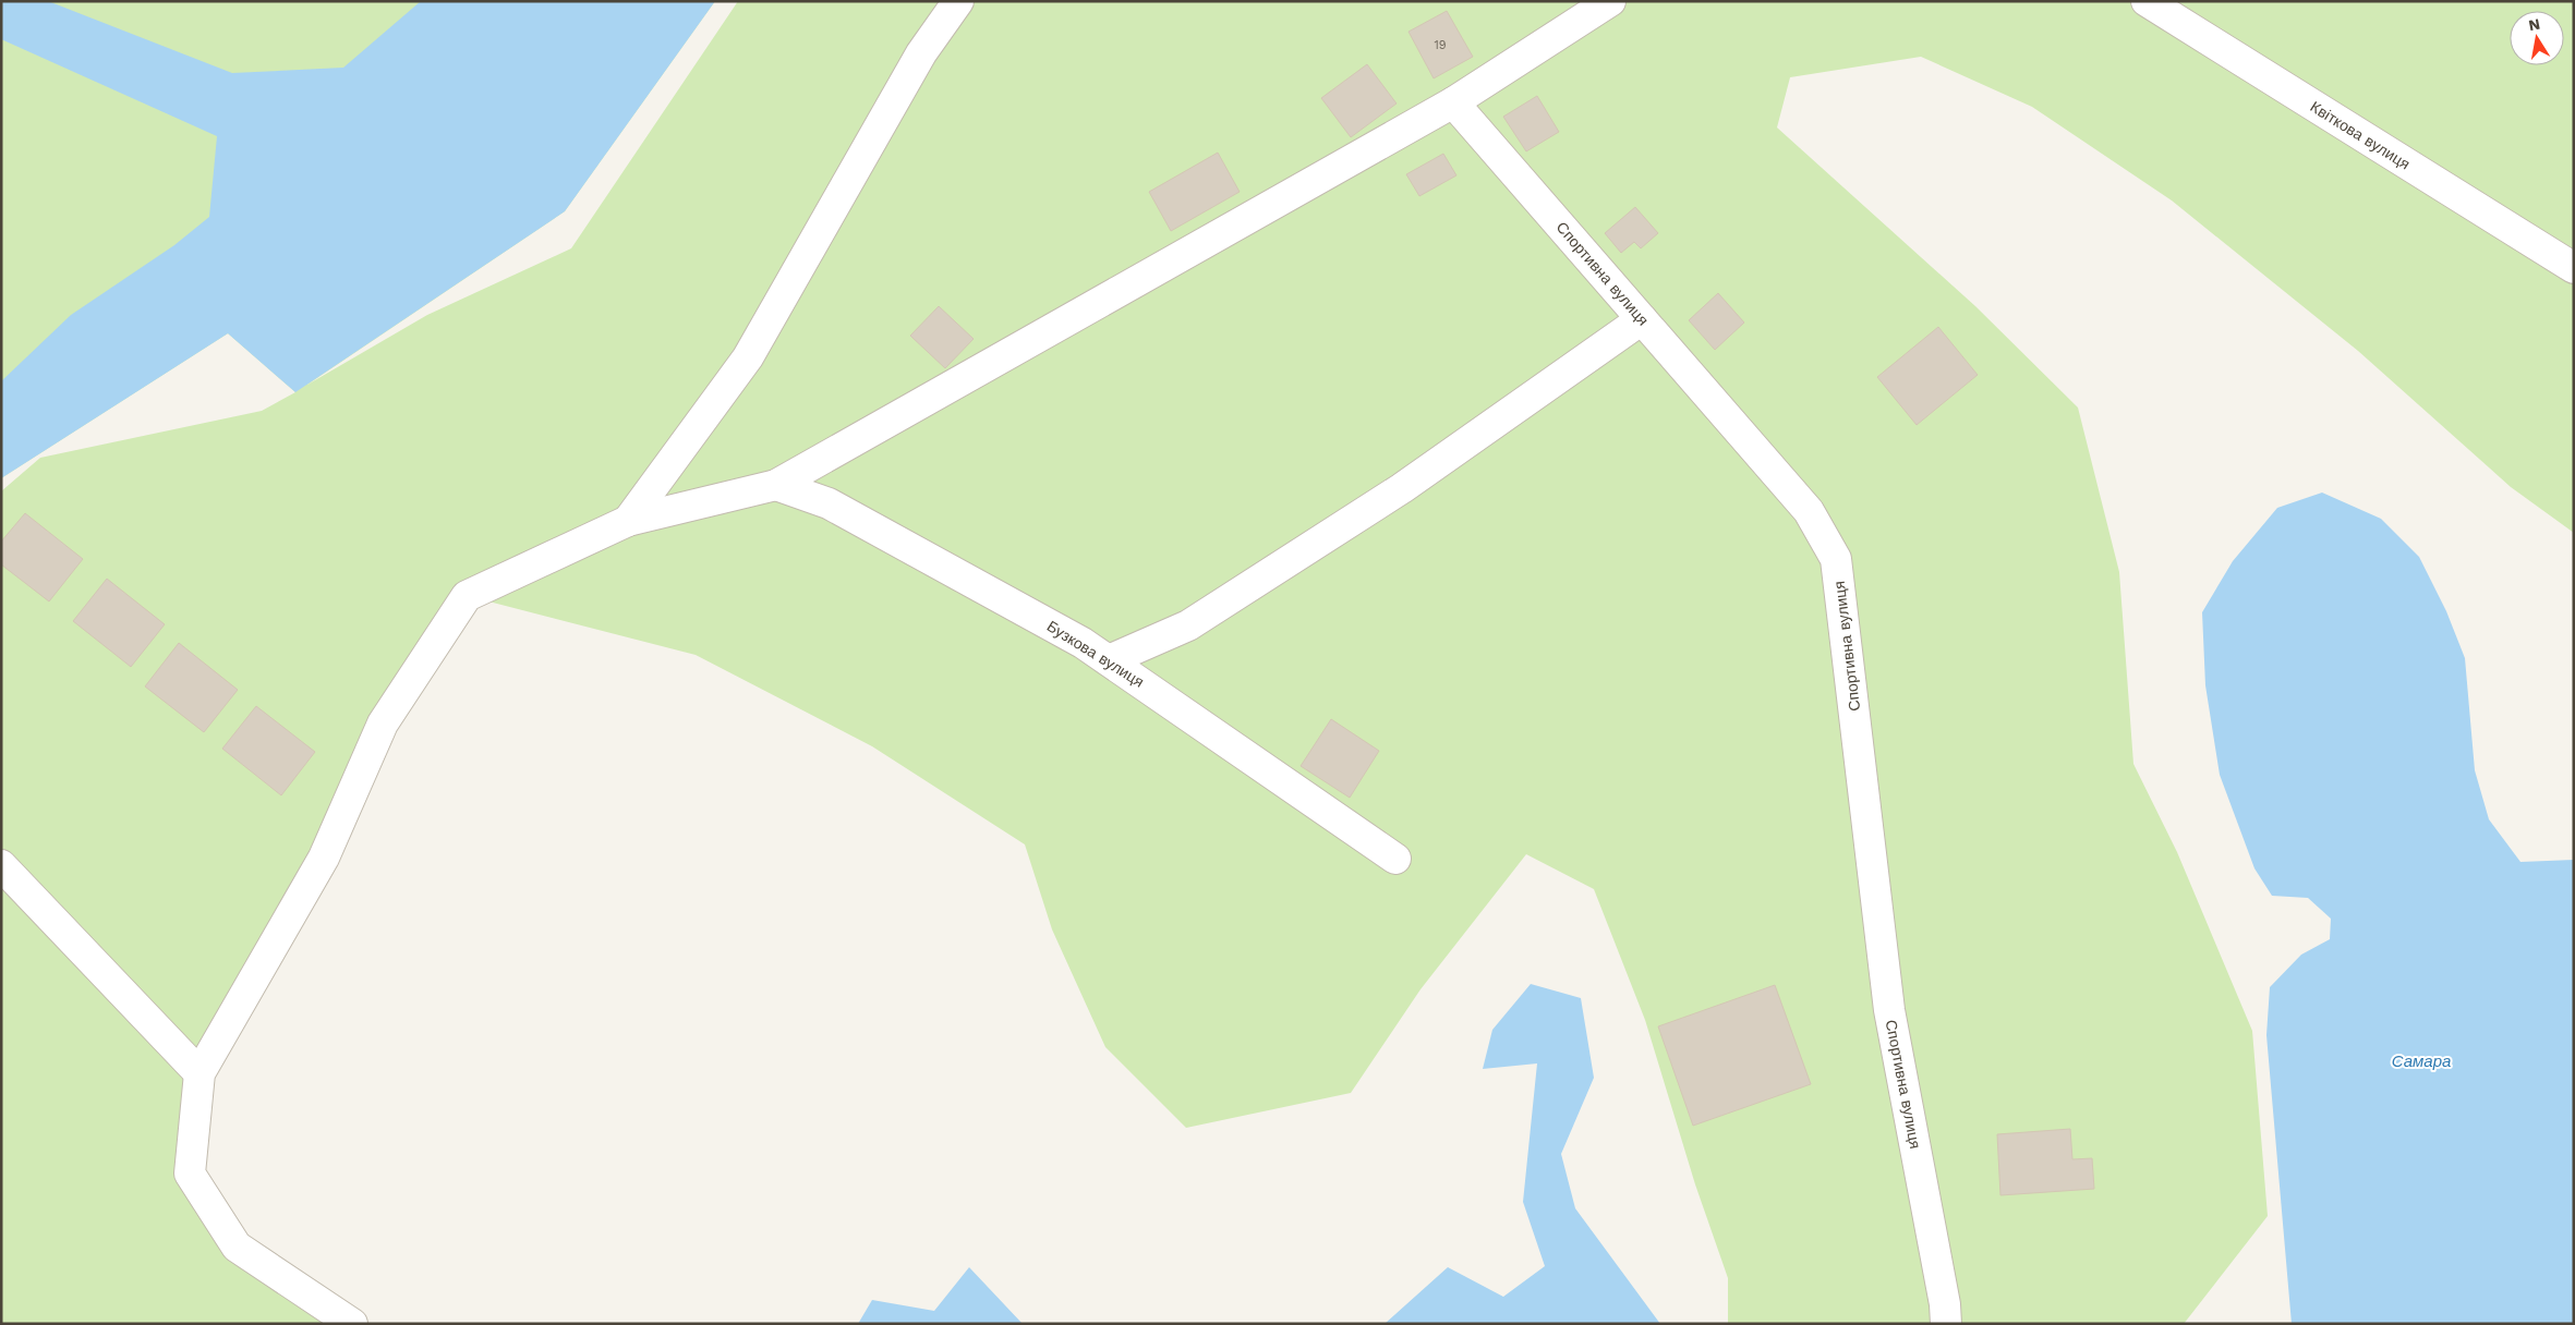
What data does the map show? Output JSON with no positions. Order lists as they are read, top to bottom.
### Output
{
  "streets": {
    "street": ["Квіткова вулиця", "Спортивна вулиця", "Бузкова вулиця"]
  },
  "water": ["Самара"],
  "house_numbers": ["19"],
  "north": "top"
}
